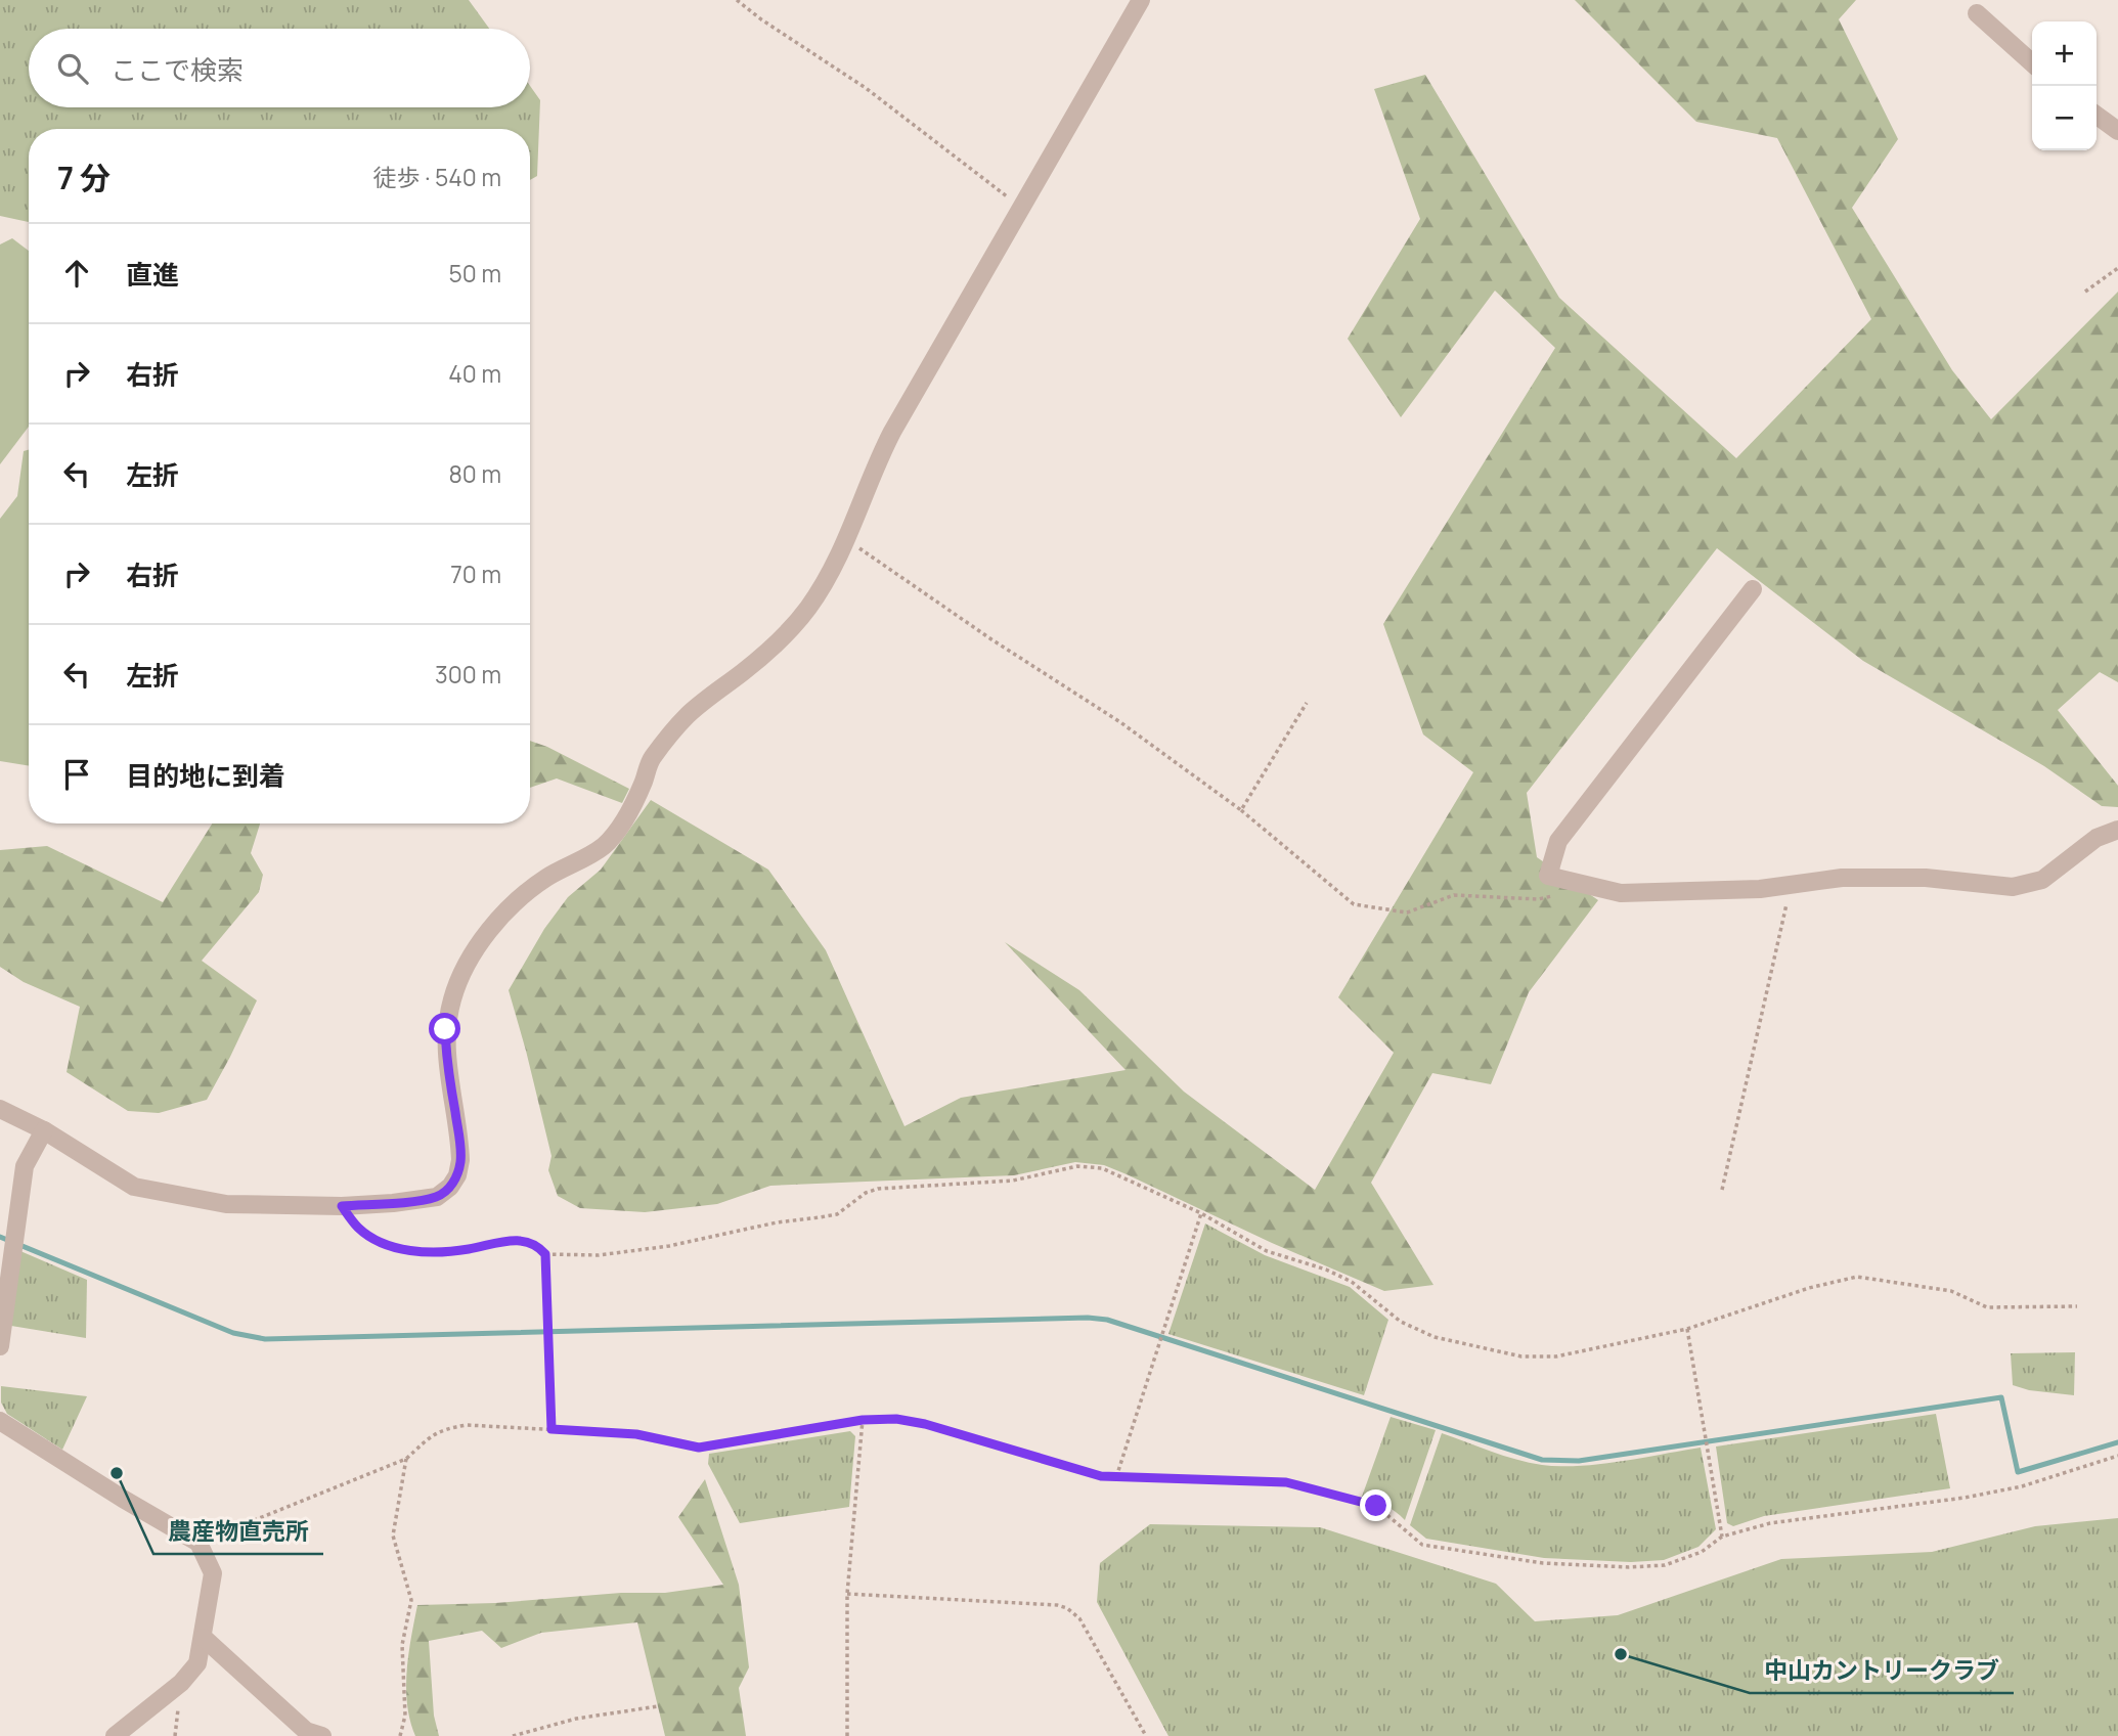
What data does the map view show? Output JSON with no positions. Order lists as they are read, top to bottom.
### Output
{
  "places": ["農産物直売所", "中山カントリークラブ"],
  "page": {
    "map_buttons": ["+", "−"],
    "search": "ここで検索",
    "heading": ["7 分", "徒歩 · 540 m"],
    "list": [
      ["直進", "50 m"],
      ["右折", "40 m"],
      ["左折", "80 m"],
      ["右折", "70 m"],
      ["左折", "300 m"],
      "目的地に到着"
    ]
  }
}
